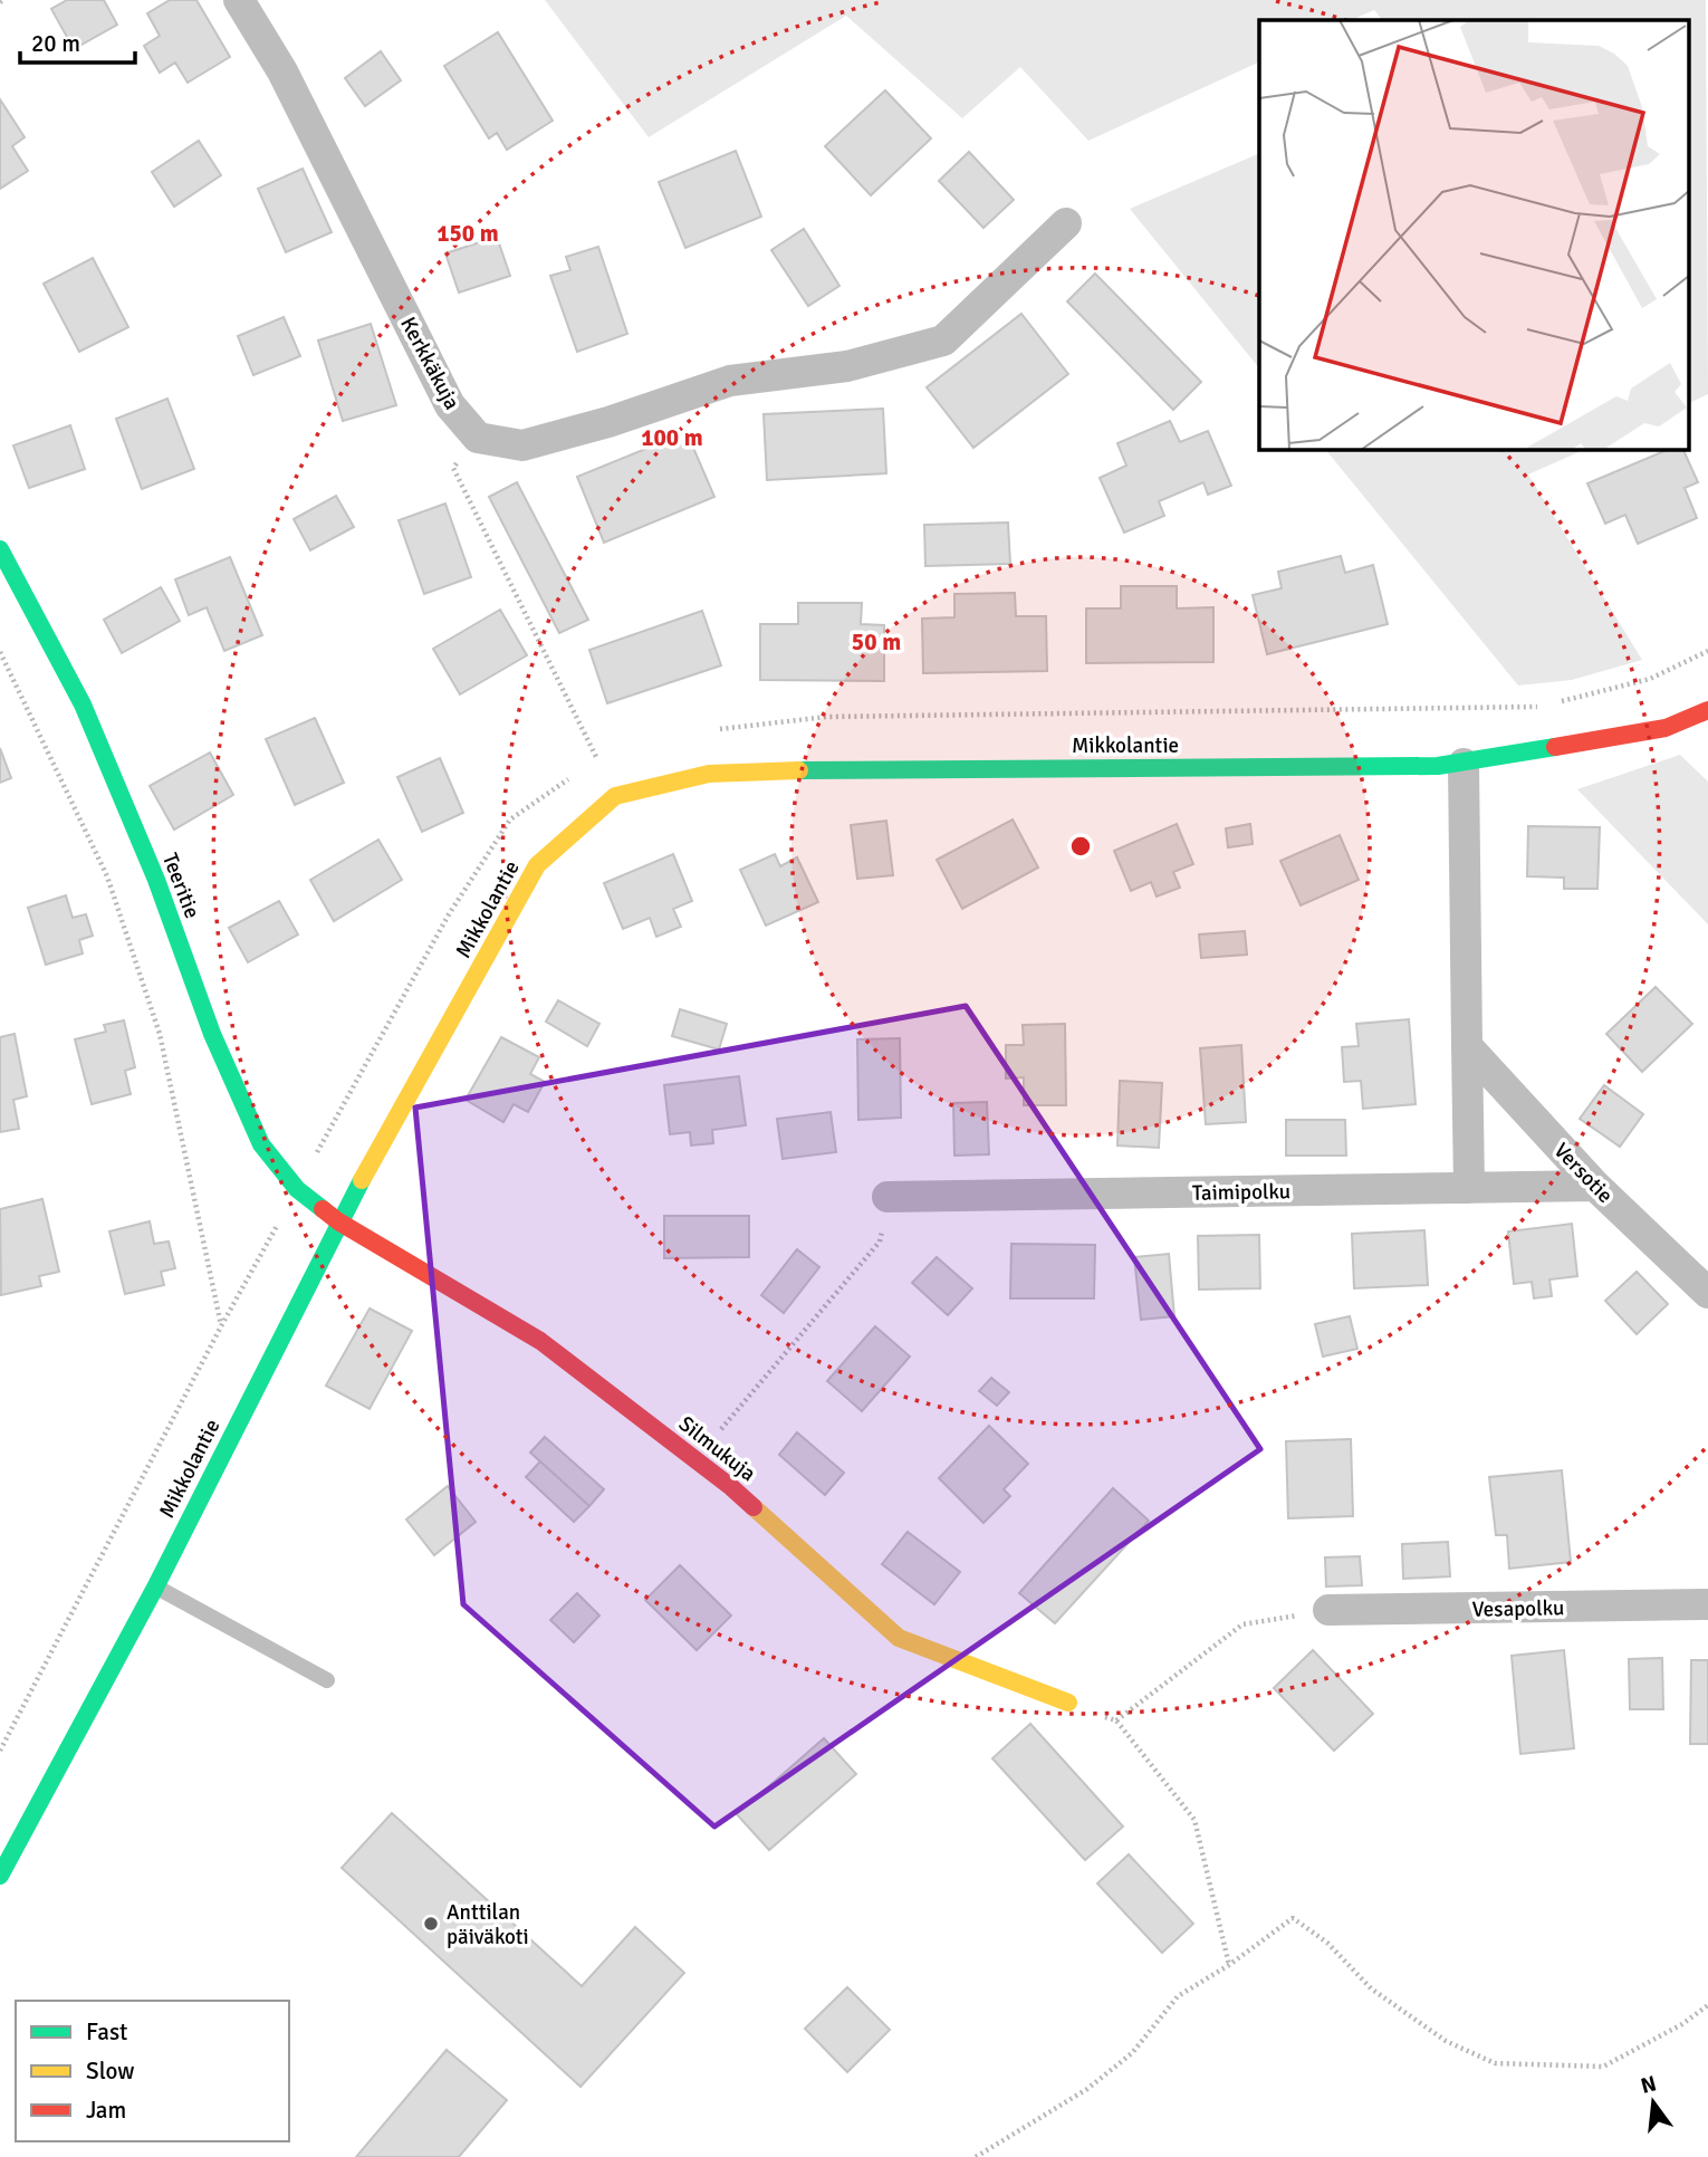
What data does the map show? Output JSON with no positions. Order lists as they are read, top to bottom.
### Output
{
  "streets": {
    "street": [
      "Kerkkäkuja",
      "Mikkolantie",
      "Teeritie",
      "Versotie",
      "Taimipolku",
      "Silmukuja",
      "Vesapolku"
    ]
  },
  "crossings": [
    ["Mikkolantie", "Teeritie"],
    ["Mikkolantie", "Silmukuja"],
    ["Teeritie", "Silmukuja"],
    ["Versotie", "Taimipolku"]
  ],
  "places": ["Anttilan päiväkoti"],
  "legend": ["Fast", "Slow", "Jam"],
  "scale_bar": "20 m",
  "north": "top",
  "rings": ["150 m", "100 m", "50 m"]
}
